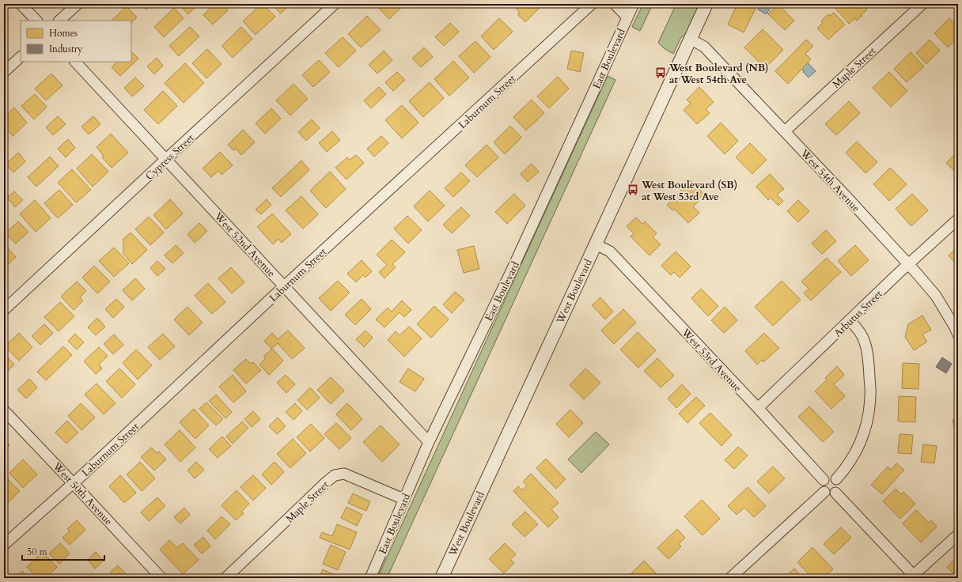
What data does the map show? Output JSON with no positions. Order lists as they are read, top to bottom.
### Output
{
  "streets": {
    "street": [
      "East Boulevard",
      "Maple Street",
      "Laburnum Street",
      "Cypress Street",
      "West 54th Avenue",
      "West 52nd Avenue",
      "West Boulevard",
      "Arbutus Street",
      "West 53rd Avenue",
      "West 50th Avenue"
    ]
  },
  "crossings": [
    ["East Boulevard", "Maple Street"],
    ["East Boulevard", "West 52nd Avenue"],
    ["Maple Street", "West 54th Avenue"],
    ["Laburnum Street", "West 52nd Avenue"],
    ["Laburnum Street", "West 50th Avenue"],
    ["Cypress Street", "West 52nd Avenue"],
    ["West 54th Avenue", "West Boulevard"],
    ["West 54th Avenue", "Arbutus Street"],
    ["West Boulevard", "West 53rd Avenue"],
    ["Arbutus Street", "West 53rd Avenue"]
  ],
  "places": {
    "bus stop": ["West Boulevard (NB) at West 54th Ave", "West Boulevard (SB) at West 53rd Ave"]
  },
  "legend": ["Homes", "Industry"],
  "scale_bar": "50 m"
}
